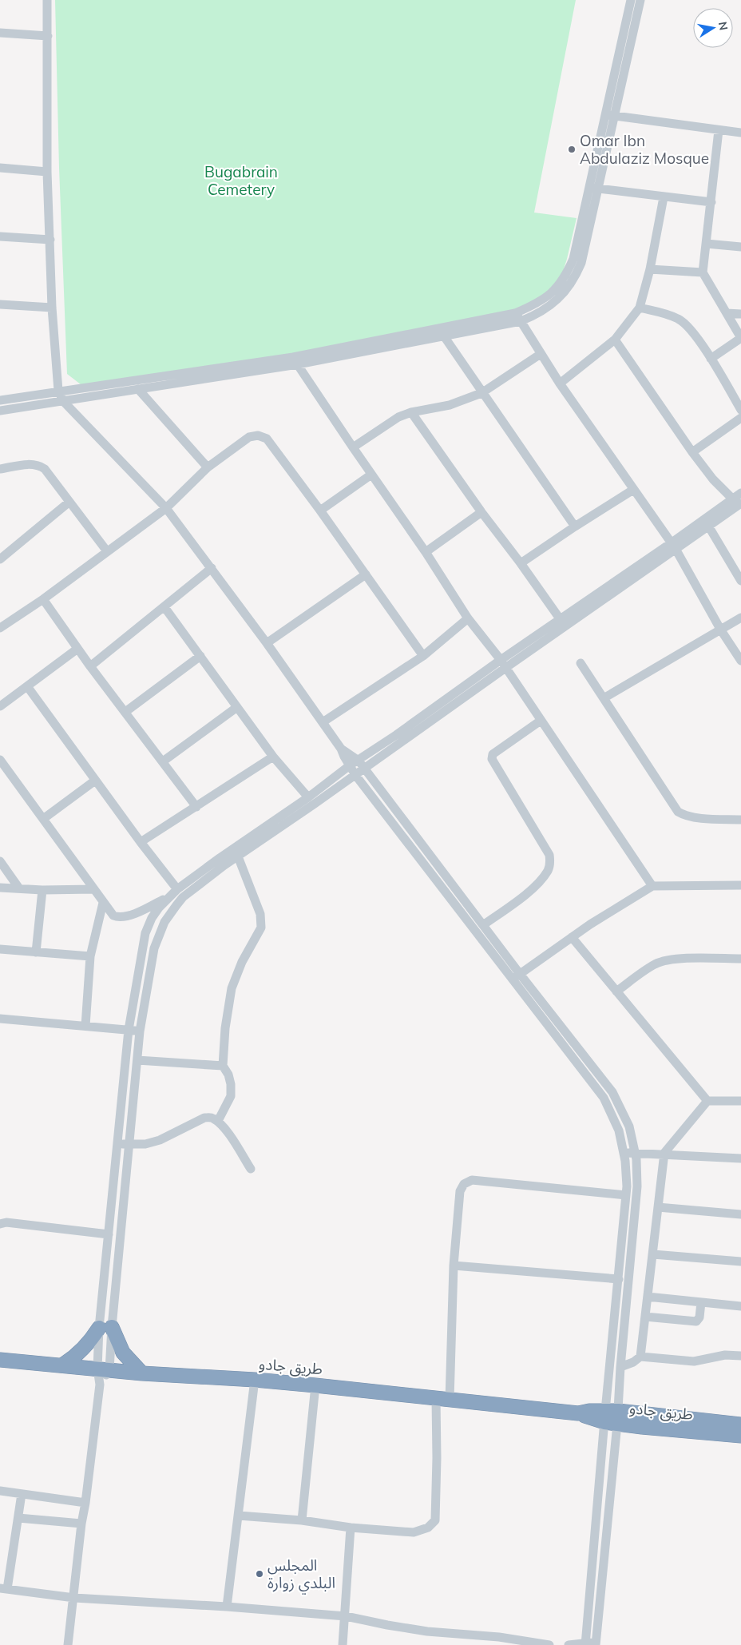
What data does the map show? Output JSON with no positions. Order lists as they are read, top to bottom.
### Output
{
  "streets": {
    "highway": ["طريق جادو"]
  },
  "parks": ["Bugabrain Cemetery"],
  "places": ["Omar Ibn Abdulaziz Mosque", "المجلس البلدي زوارة"],
  "north": "right"
}
